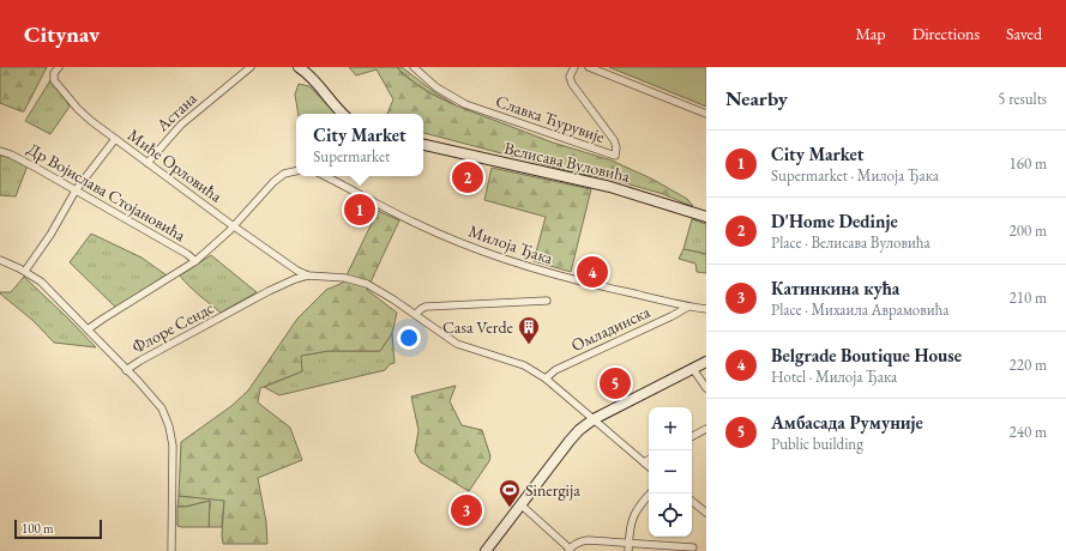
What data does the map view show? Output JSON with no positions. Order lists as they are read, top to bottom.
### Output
{
  "streets": {
    "street": [
      "Астана",
      "Славка Ћурувије",
      "Велисава Вуловића",
      "Миће Орловића",
      "Др Војислава Стојановића",
      "Милоја Ђака",
      "Флоре Сендс",
      "Омладинска"
    ]
  },
  "crossings": [
    ["Астана", "Миће Орловића"],
    ["Миће Орловића", "Флоре Сендс"],
    ["Миће Орловића", "Омладинска"],
    ["Милоја Ђака", "Омладинска"]
  ],
  "places": {
    "building": ["Casa Verde"],
    "sports": ["Sinergija"]
  },
  "scale_bar": "100 m",
  "page": {
    "header": "Citynav",
    "nav": ["Map", "Directions", "Saved"],
    "heading": ["Nearby", "5 results"],
    "popup": ["City Market", "Supermarket"],
    "list": [
      {
        "mark": "1",
        "name": "City Market",
        "note": "Supermarket · Милоја Ђака",
        "value": "160 m"
      },
      {
        "mark": "2",
        "name": "D'Home Dedinje",
        "note": "Place · Велисава Вуловића",
        "value": "200 m"
      },
      {
        "mark": "3",
        "name": "Катинкина кућа",
        "note": "Place · Михаила Аврамовића",
        "value": "210 m"
      },
      {
        "mark": "4",
        "name": "Belgrade Boutique House",
        "note": "Hotel · Милоја Ђака",
        "value": "220 m"
      },
      {
        "mark": "5",
        "name": "Амбасада Румуније",
        "note": "Public building",
        "value": "240 m"
      }
    ],
    "pins": [
      "2",
      "1",
      "4",
      "5",
      "3"
    ],
    "map_buttons": ["+", "−"],
    "scale": "100 m"
  }
}
